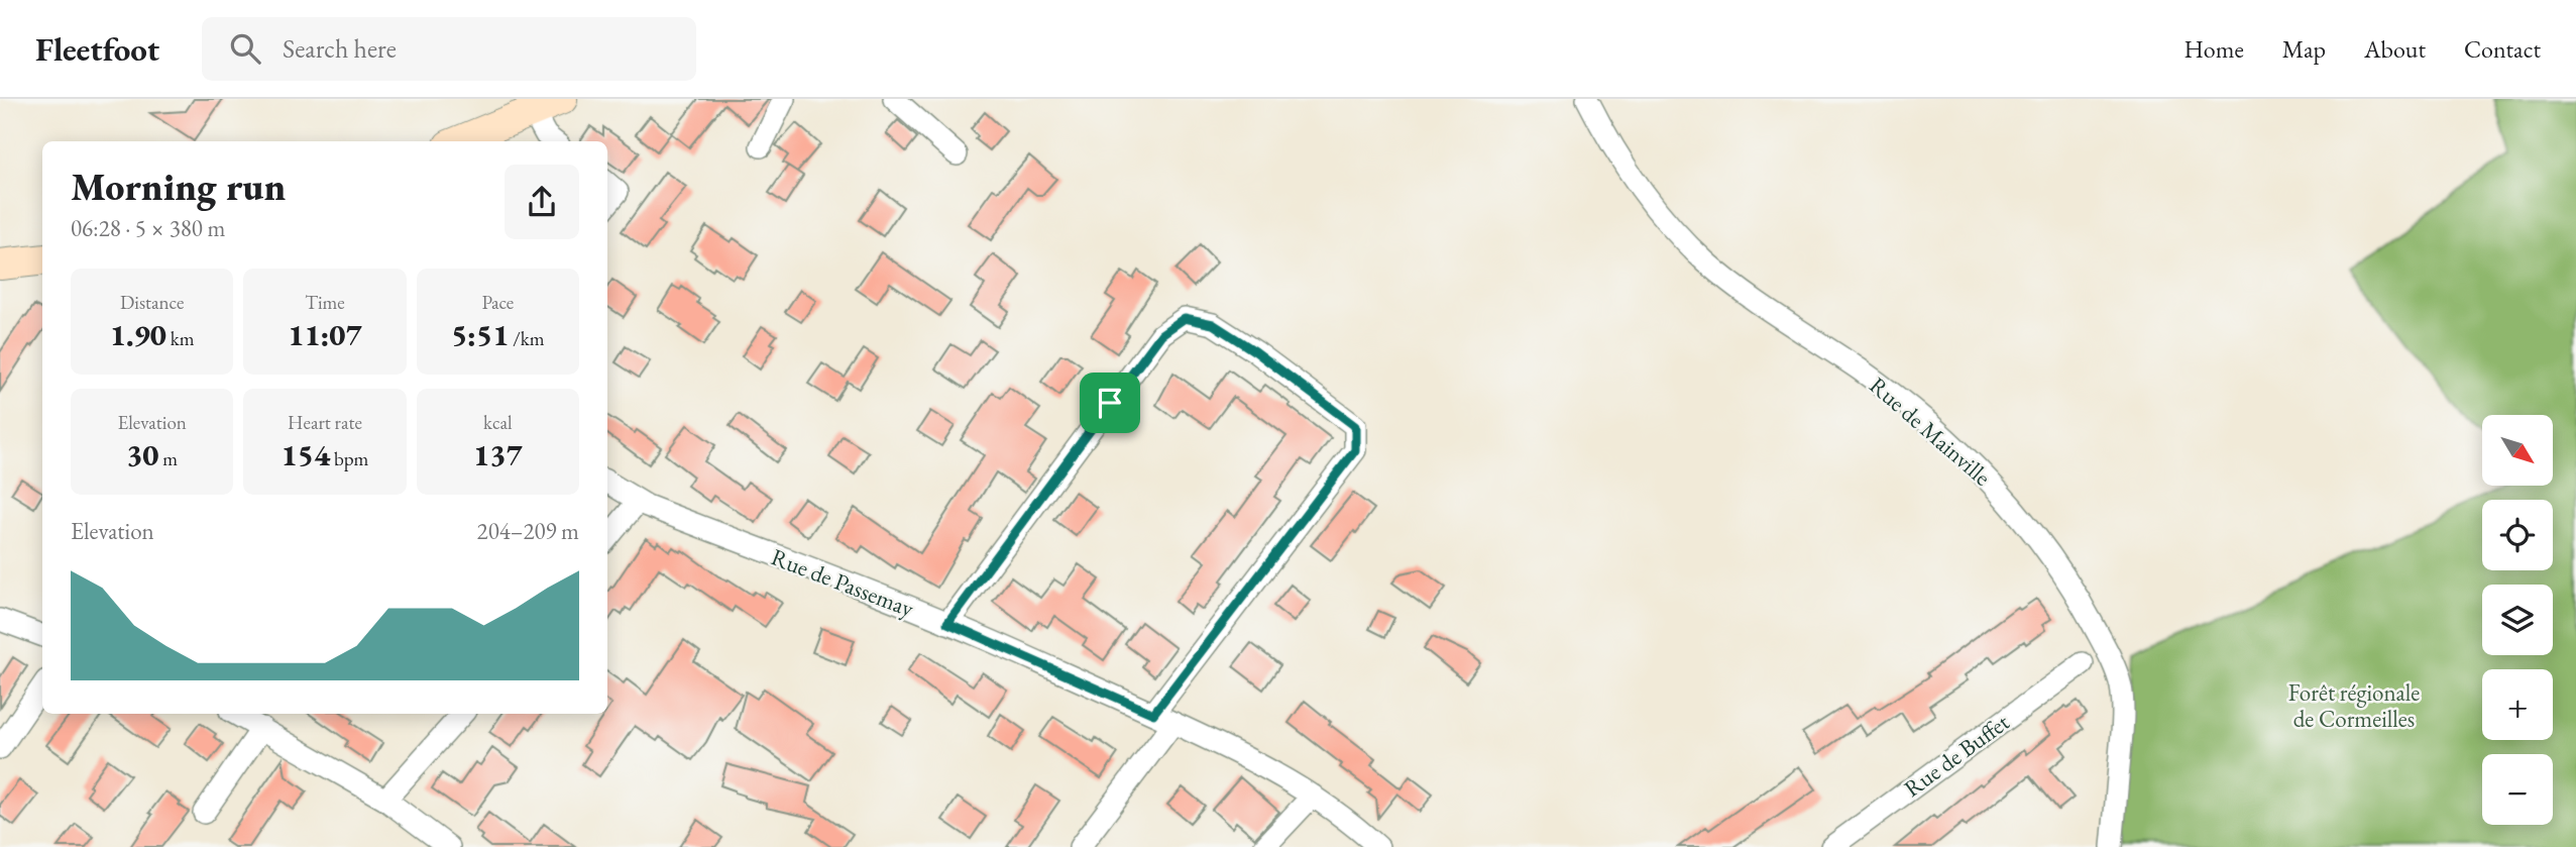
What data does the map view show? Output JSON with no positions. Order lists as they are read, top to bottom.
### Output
{
  "streets": {
    "street": ["Rue de Mainville", "Rue de Passemay", "Rue de Buffet"]
  },
  "parks": ["Forêt régionale de Cormeilles"],
  "north": "bottom right",
  "page": {
    "header": "Fleetfoot",
    "search": "Search here",
    "nav": [
      "Home",
      "Map",
      "About",
      "Contact"
    ],
    "heading": ["Morning run", "06:28 · 5 × 380 m"],
    "stats": [
      ["Distance", "1.90 km"],
      ["Time", "11:07"],
      ["Pace", "5:51 /km"],
      ["Elevation", "30 m"],
      ["Heart rate", "154 bpm"],
      ["kcal", "137"]
    ],
    "map_buttons": ["+", "−"],
    "chart": ["Elevation", "204–209 m"]
  }
}
